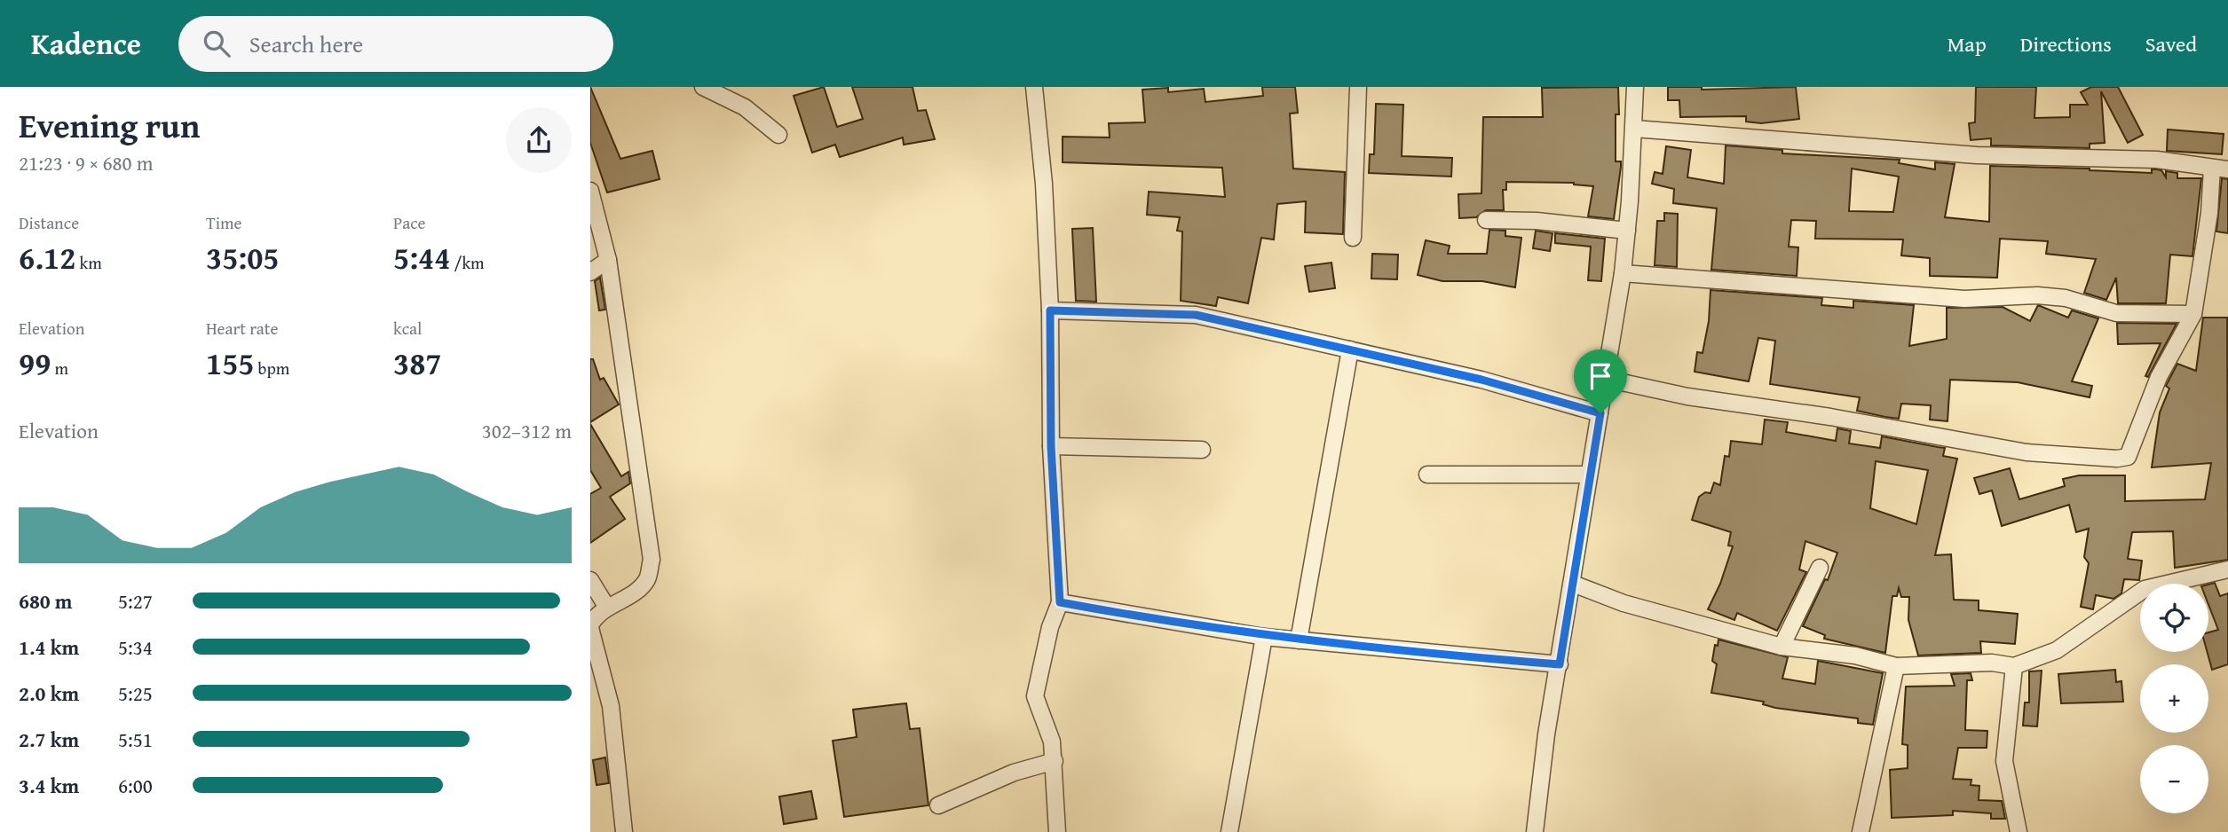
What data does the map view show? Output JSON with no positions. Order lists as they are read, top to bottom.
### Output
{
  "page": {
    "header": "Kadence",
    "search": "Search here",
    "nav": ["Map", "Directions", "Saved"],
    "heading": ["Evening run", "21:23 · 9 × 680 m"],
    "stats": [
      ["Distance", "6.12 km"],
      ["Time", "35:05"],
      ["Pace", "5:44 /km"],
      ["Elevation", "99 m"],
      ["Heart rate", "155 bpm"],
      ["kcal", "387"]
    ],
    "chart": ["Elevation", "302–312 m"],
    "list": [
      {
        "name": "680 m",
        "note": "5:27"
      },
      {
        "name": "1.4 km",
        "note": "5:34"
      },
      {
        "name": "2.0 km",
        "note": "5:25"
      },
      {
        "name": "2.7 km",
        "note": "5:51"
      },
      {
        "name": "3.4 km",
        "note": "6:00"
      }
    ],
    "map_buttons": ["+", "−"]
  }
}
